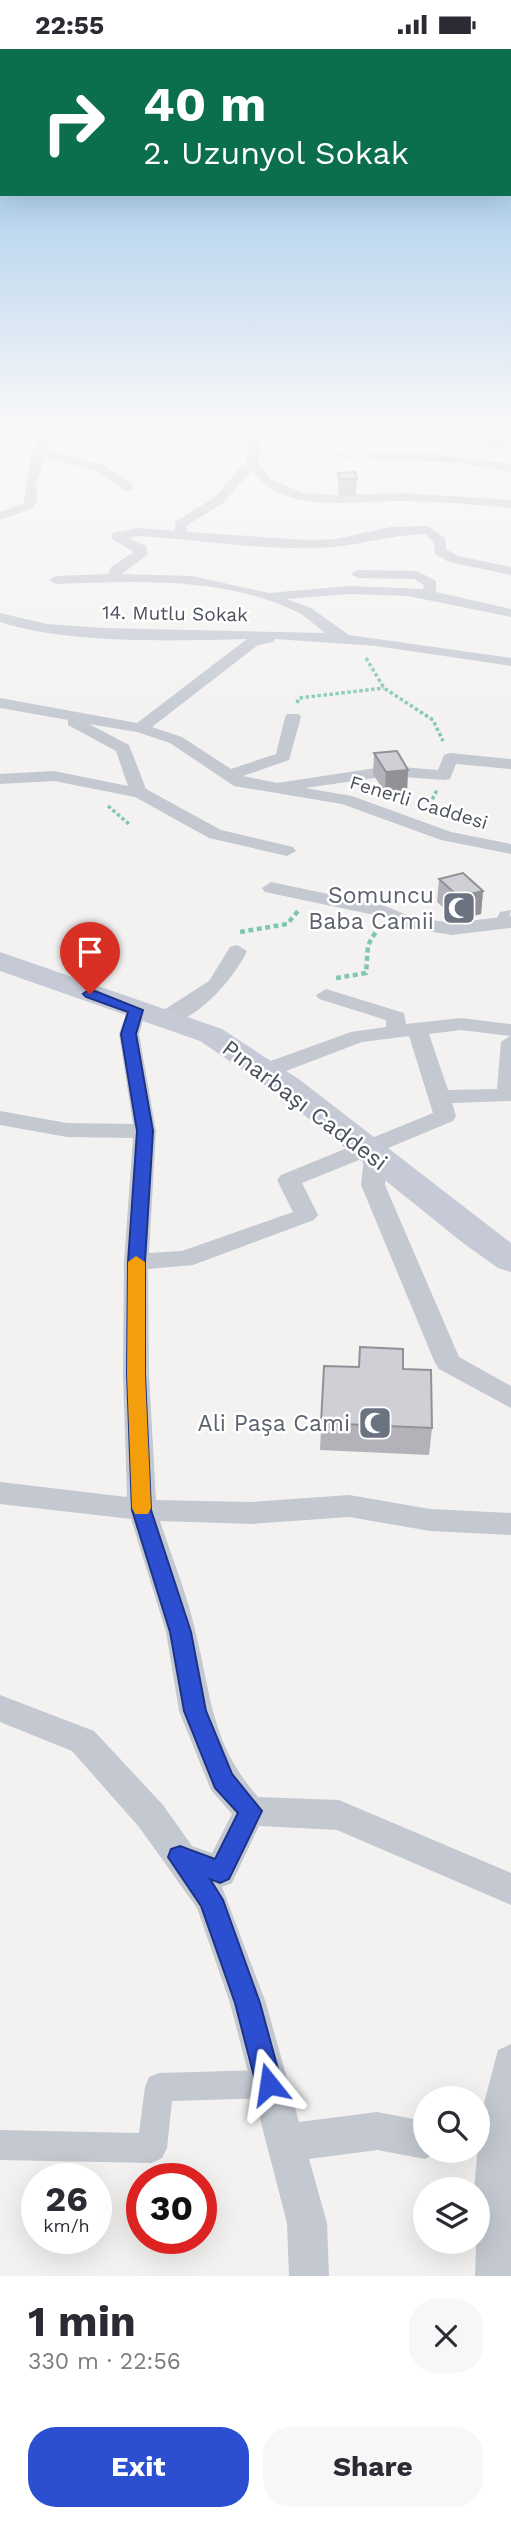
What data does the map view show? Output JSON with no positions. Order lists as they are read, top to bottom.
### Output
{
  "streets": {
    "main road": ["Pınarbaşı Caddesi"],
    "street": ["14. Mutlu Sokak", "Fenerli Caddesi"]
  },
  "places": {
    "mosque": ["Somuncu Baba Camii", "Ali Paşa Cami"]
  },
  "page": {
    "status": "22:55",
    "turn": ["40 m", "2. Uzunyol Sokak"],
    "speed": "26 km/h",
    "limit": "30",
    "heading": ["1 min", "330 m · 22:56"],
    "buttons": ["Exit", "Share"]
  }
}
